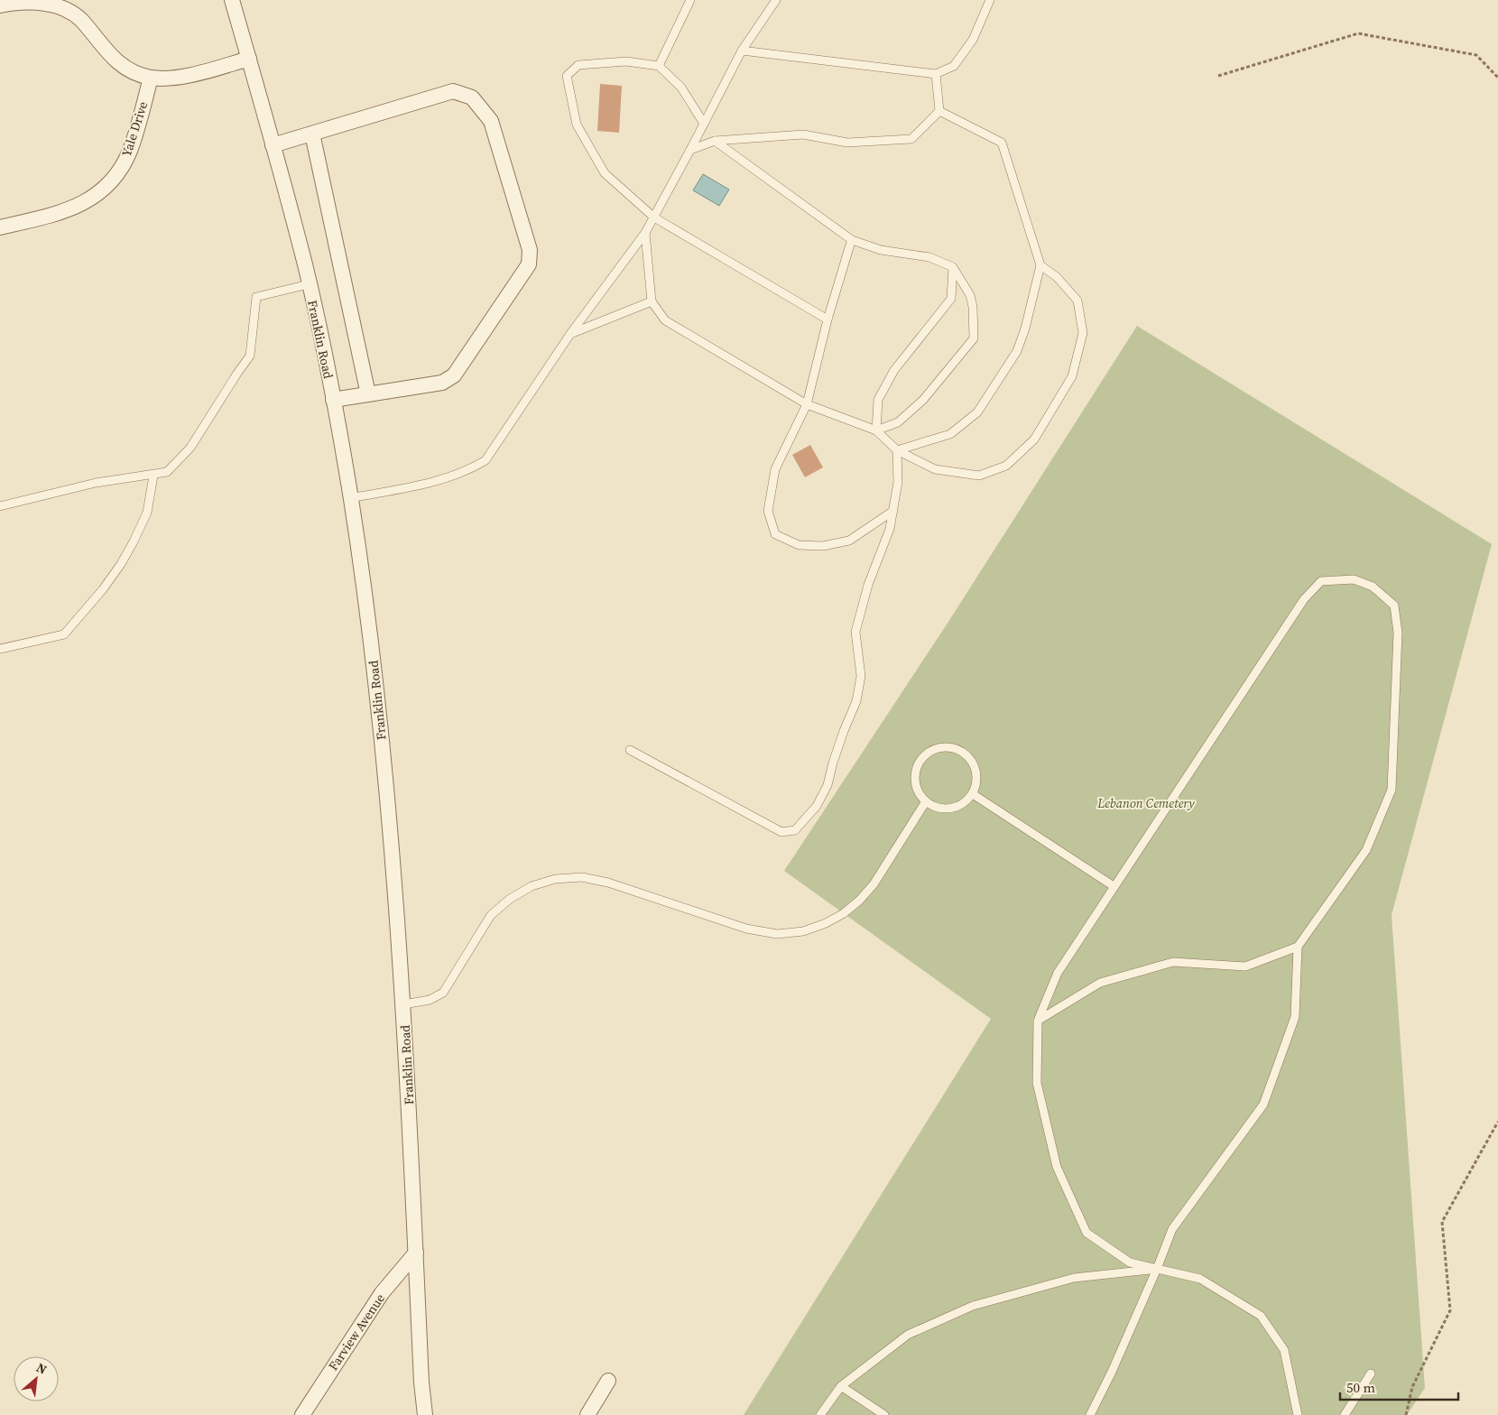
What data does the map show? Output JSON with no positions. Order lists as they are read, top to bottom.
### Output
{
  "streets": {
    "street": ["Yale Drive", "Franklin Road", "Farview Avenue"]
  },
  "crossings": [
    ["Franklin Road", "Farview Avenue"]
  ],
  "parks": ["Lebanon Cemetery"],
  "scale_bar": "50 m",
  "north": "top right"
}
